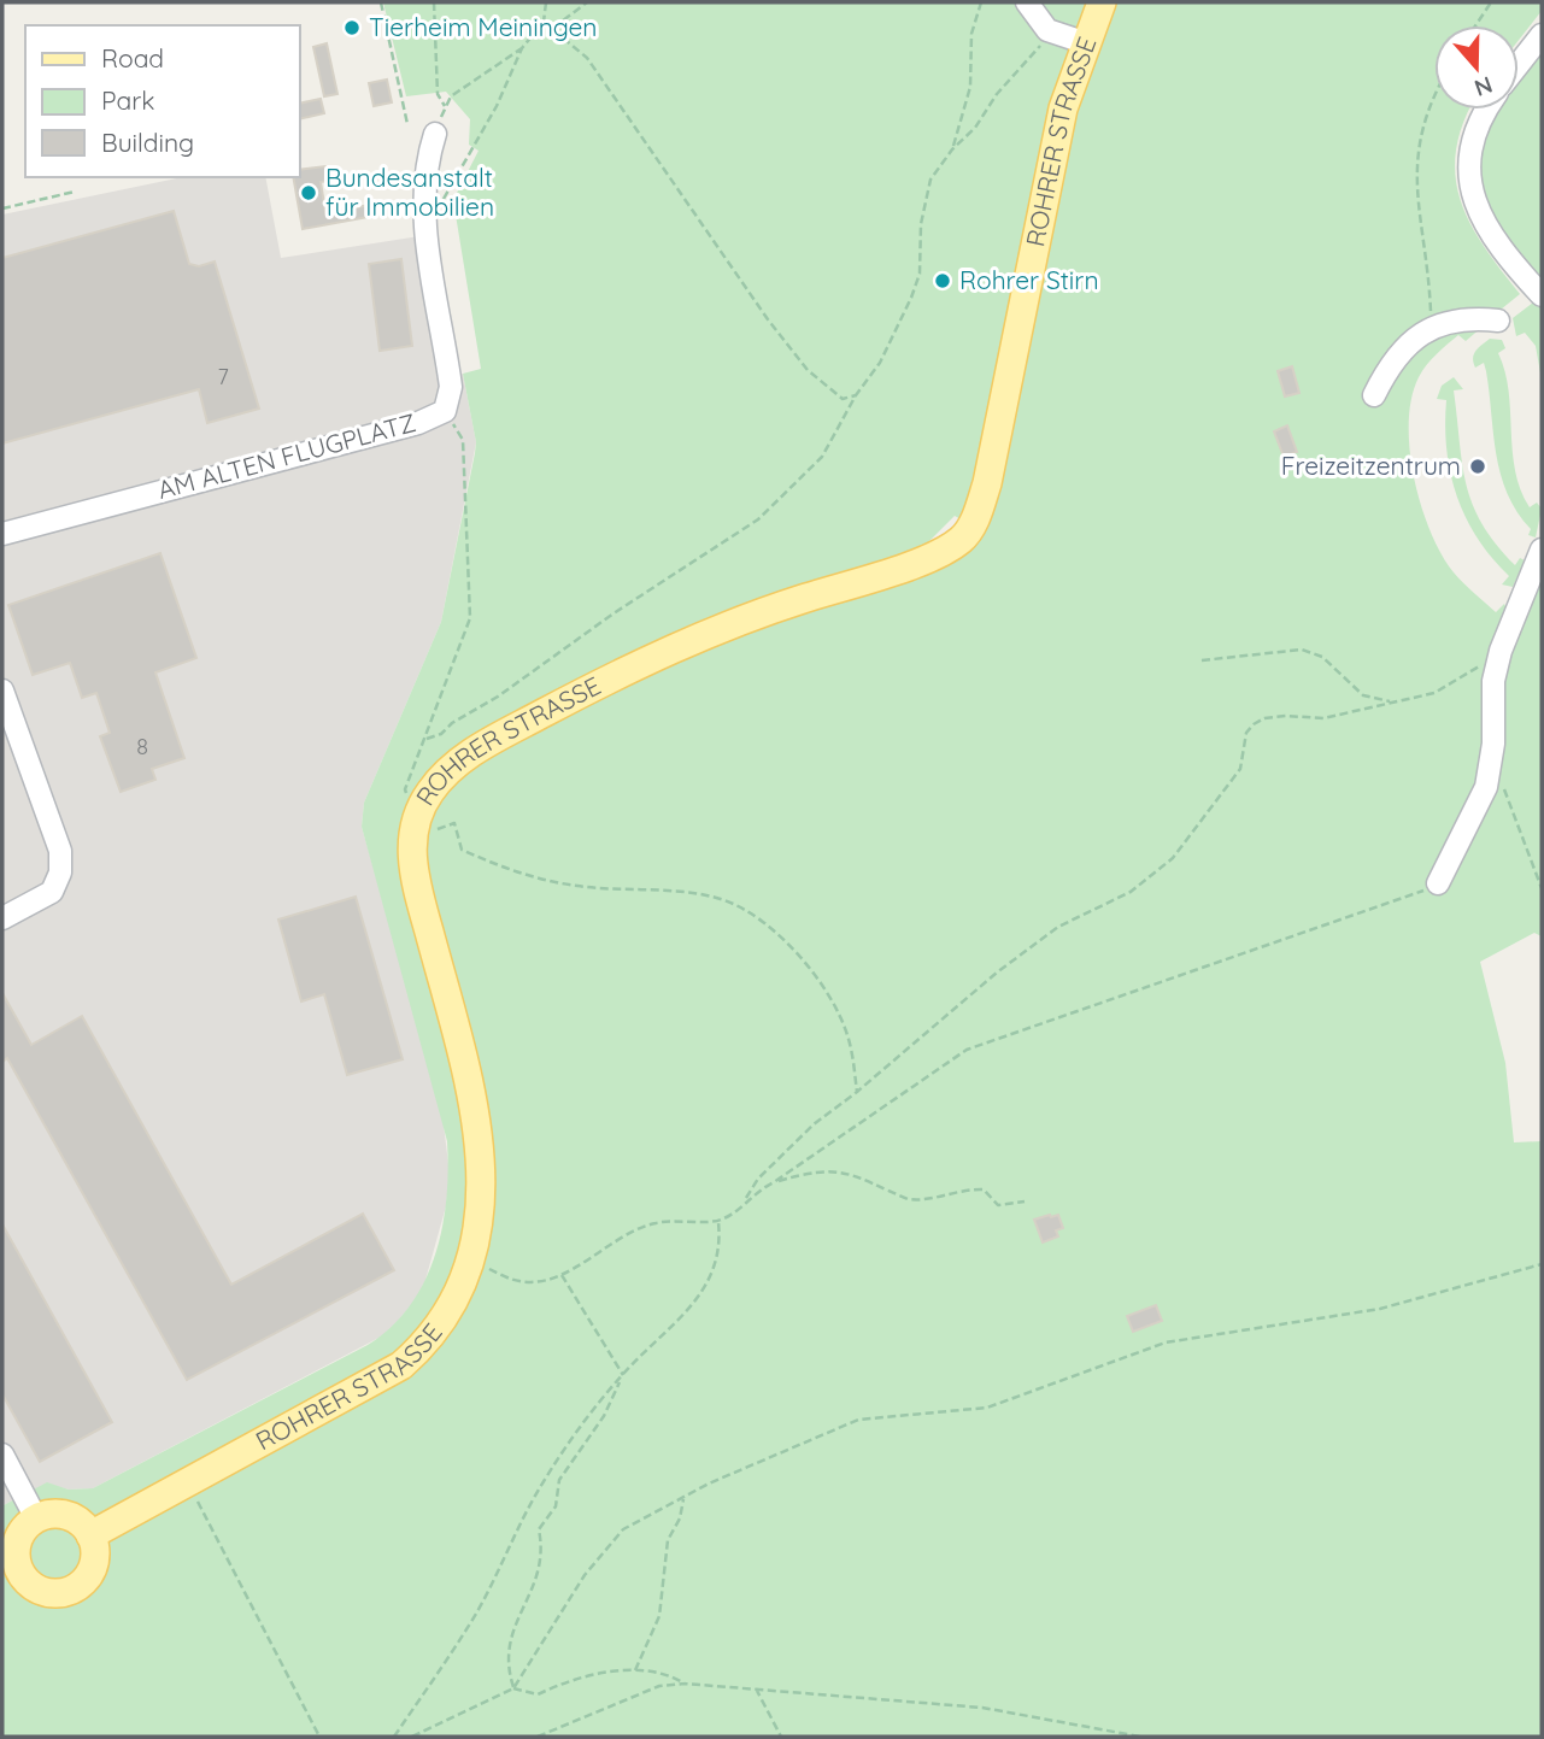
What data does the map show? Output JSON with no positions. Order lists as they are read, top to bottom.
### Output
{
  "streets": {
    "main road": ["ROHRER STRASSE"],
    "street": ["AM ALTEN FLUGPLATZ"]
  },
  "places": [
    "Tierheim Meiningen",
    "Bundesanstalt für Immobilien",
    "Rohrer Stirn",
    "Freizeitzentrum"
  ],
  "house_numbers": ["7", "8"],
  "legend": ["Road", "Park", "Building"],
  "north": "bottom"
}
